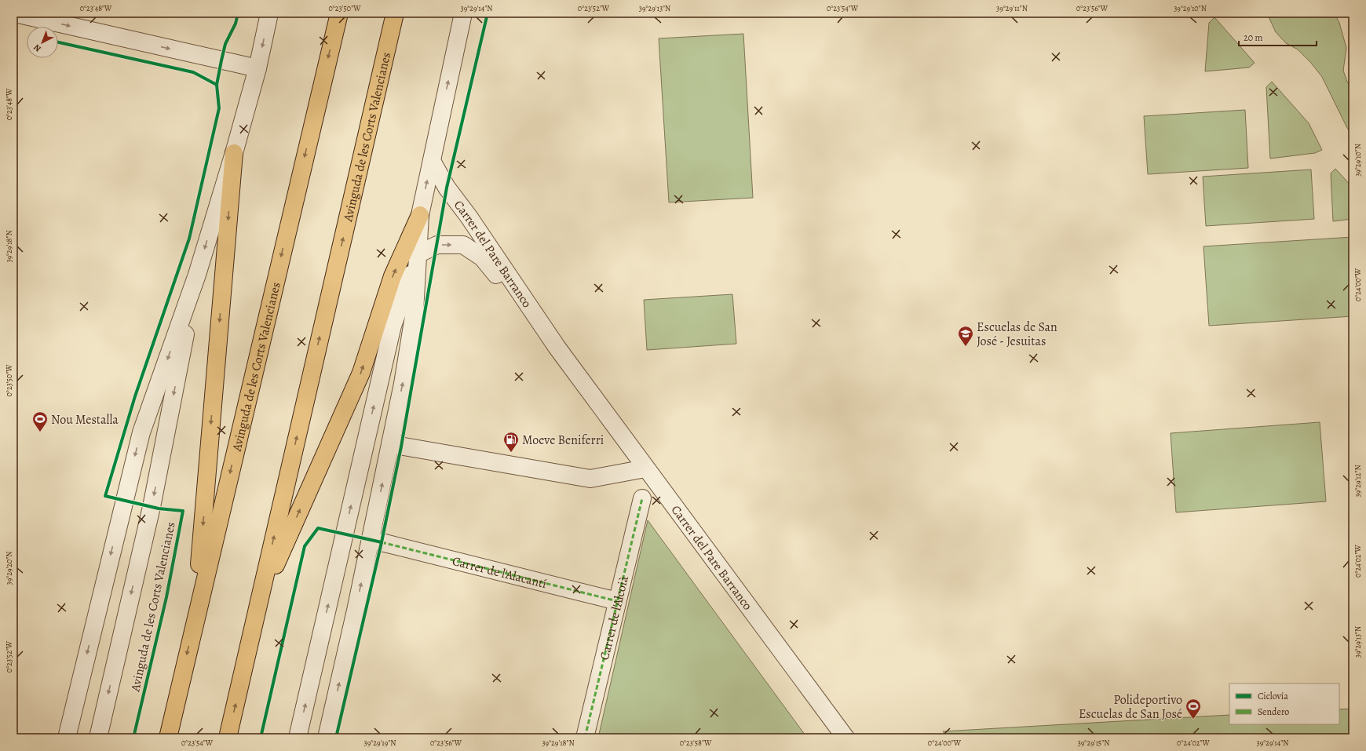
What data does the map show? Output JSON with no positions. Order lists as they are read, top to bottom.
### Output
{
  "streets": {
    "main road": ["Avinguda de les Corts Valencianes"],
    "street": ["Carrer del Pare Barranco", "Carrer de l'Alacantí", "Carrer de l'Alcoià"]
  },
  "crossings": [
    ["Carrer de l'Alacantí", "Carrer de l'Alcoià"]
  ],
  "places": {
    "school or university": ["Escuelas de San José - Jesuitas"],
    "sports": ["Nou Mestalla", "Polideportivo Escuelas de San José"],
    "fuel station": ["Moeve Beniferri"]
  },
  "legend": ["Ciclovía", "Sendero"],
  "scale_bar": "20 m",
  "north": "bottom left",
  "coordinates": [
    "0°23'48\"W",
    "0°23'50\"W",
    "39°29'14\"N",
    "0°23'52\"W",
    "39°29'13\"N",
    "0°23'54\"W",
    "39°29'11\"N",
    "0°23'56\"W",
    "39°29'10\"N",
    "39°29'18\"N",
    "0°24'00\"W",
    "39°29'12\"N",
    "0°24'02\"W",
    "39°29'20\"N",
    "39°29'19\"N",
    "0°23'58\"W",
    "39°29'15\"N"
  ]
}
